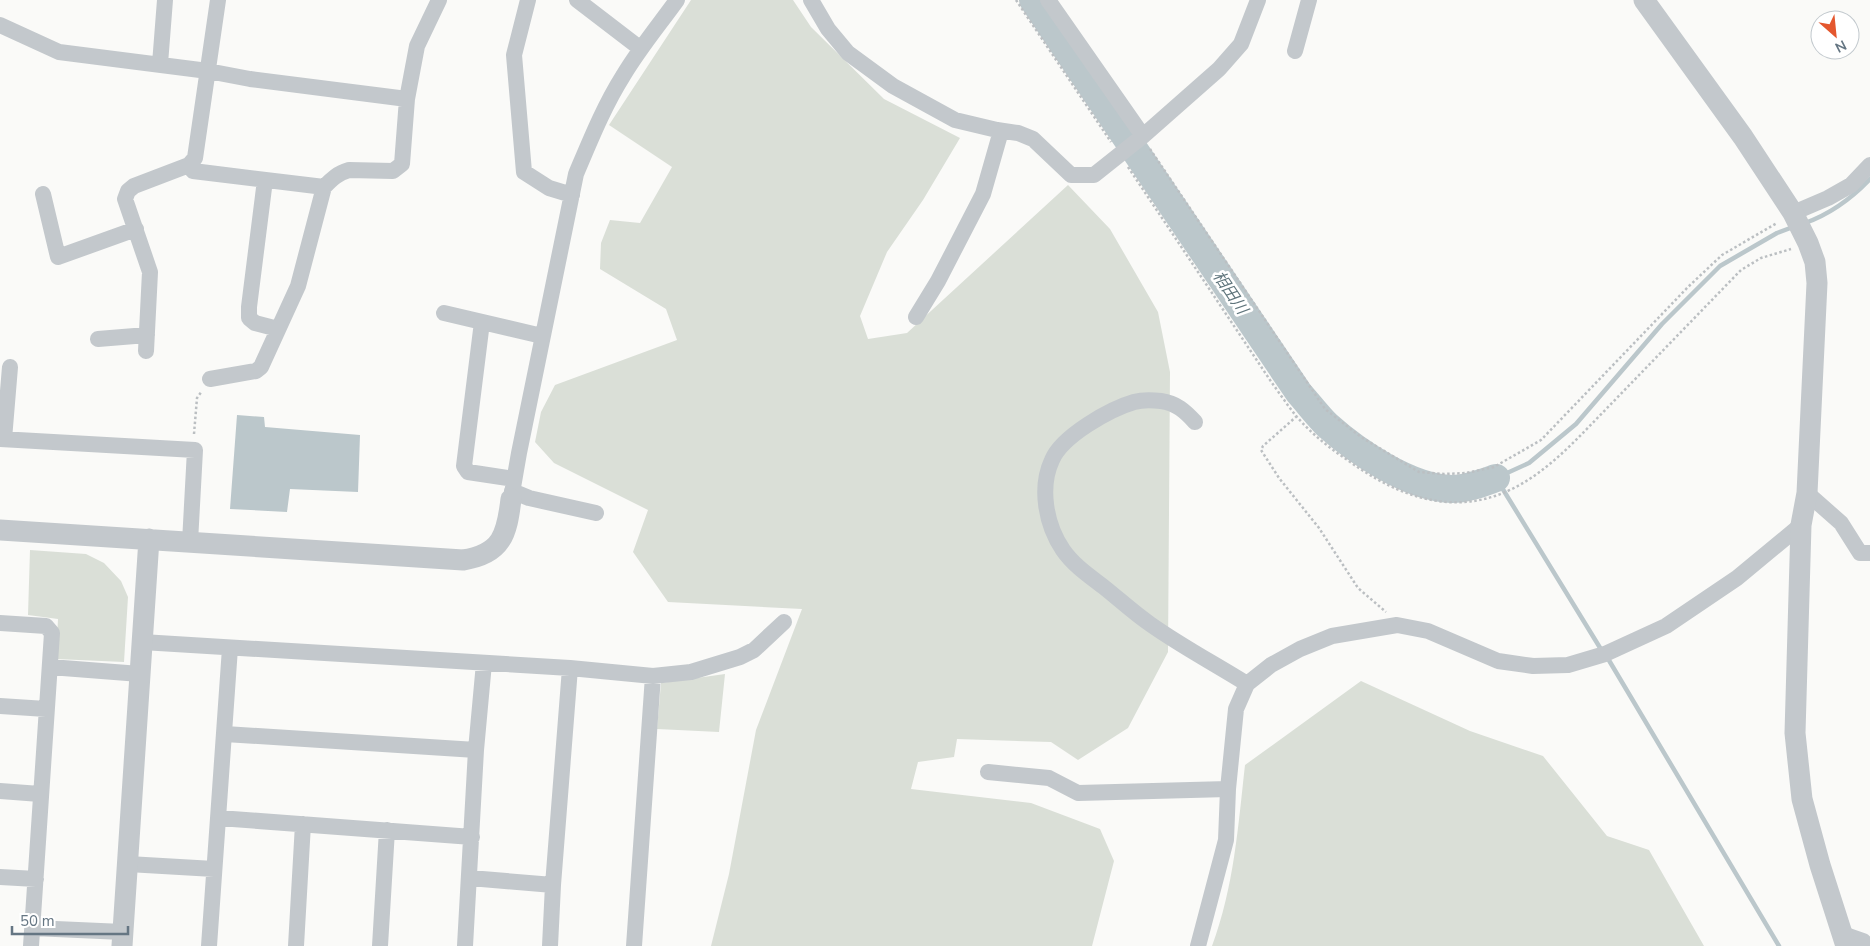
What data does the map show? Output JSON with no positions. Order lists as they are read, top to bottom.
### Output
{
  "water": ["相田川"],
  "scale_bar": "50 m",
  "north": "bottom right"
}
